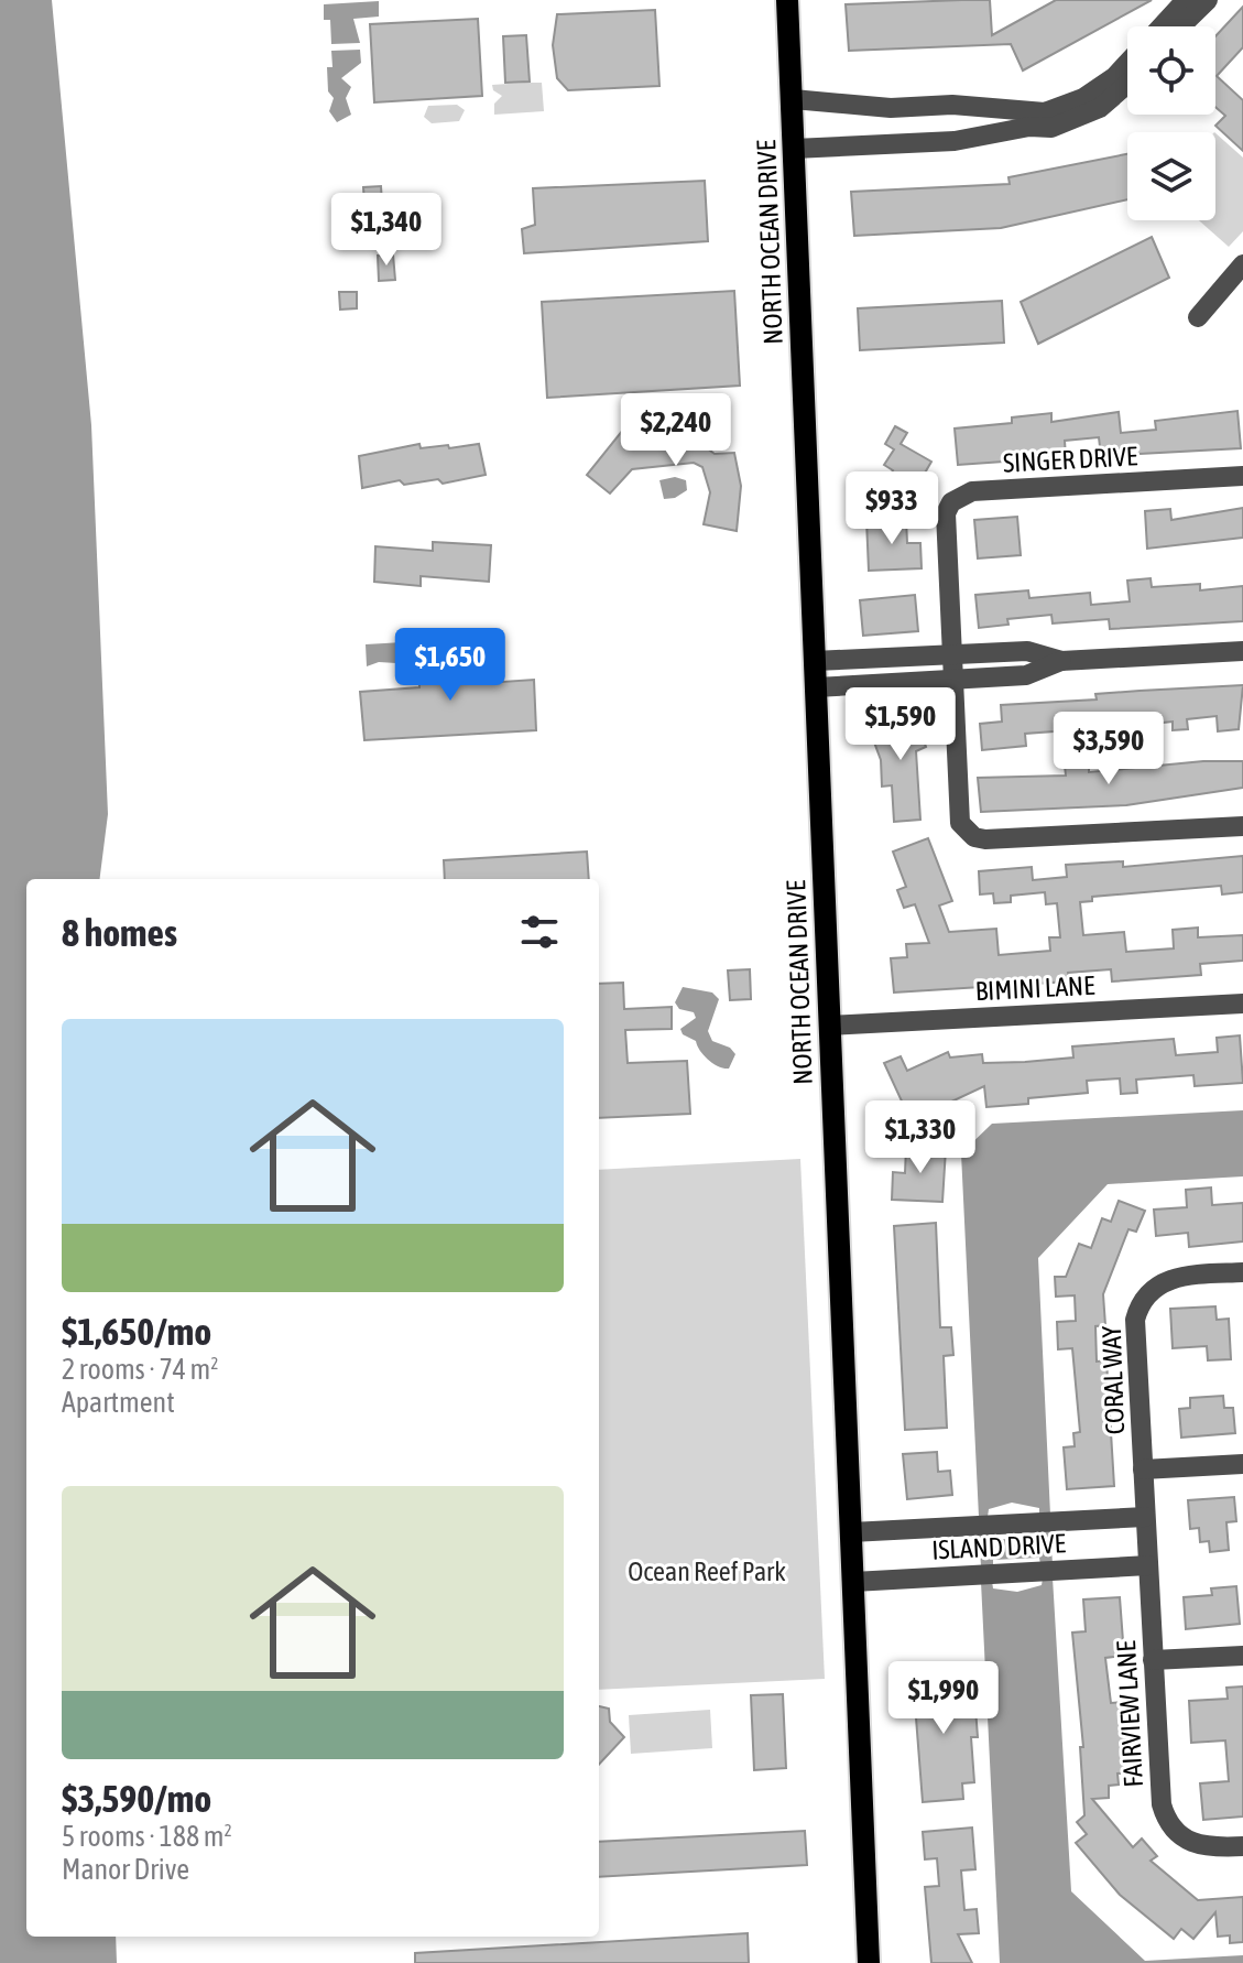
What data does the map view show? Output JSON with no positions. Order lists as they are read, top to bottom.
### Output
{
  "streets": {
    "main road": ["NORTH OCEAN DRIVE"],
    "street": [
      "SINGER DRIVE",
      "BIMINI LANE",
      "CORAL WAY",
      "ISLAND DRIVE",
      "FAIRVIEW LANE"
    ]
  },
  "crossings": [
    ["NORTH OCEAN DRIVE", "BIMINI LANE"],
    ["NORTH OCEAN DRIVE", "ISLAND DRIVE"],
    ["CORAL WAY", "ISLAND DRIVE"],
    ["CORAL WAY", "FAIRVIEW LANE"],
    ["ISLAND DRIVE", "FAIRVIEW LANE"]
  ],
  "parks": ["Ocean Reef Park"],
  "page": {
    "price": [
      "$1,340",
      "$2,240",
      "$933",
      "$1,650",
      "$1,590",
      "$3,590",
      "$1,330",
      "$1,990"
    ],
    "heading": "8 homes",
    "list": [
      {
        "name": "$1,650/mo",
        "note": "2 rooms · 74 m² · Apartment"
      },
      {
        "name": "$3,590/mo",
        "note": "5 rooms · 188 m² · Manor Drive"
      }
    ]
  }
}
